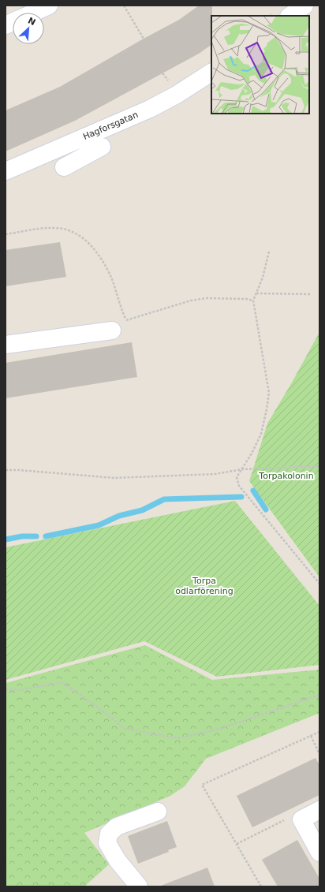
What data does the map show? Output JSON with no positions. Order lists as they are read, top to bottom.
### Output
{
  "streets": {
    "street": ["Hagforsgatan"]
  },
  "parks": ["Torpakolonin", "Torpa odlarförening"],
  "north": "top right"
}
